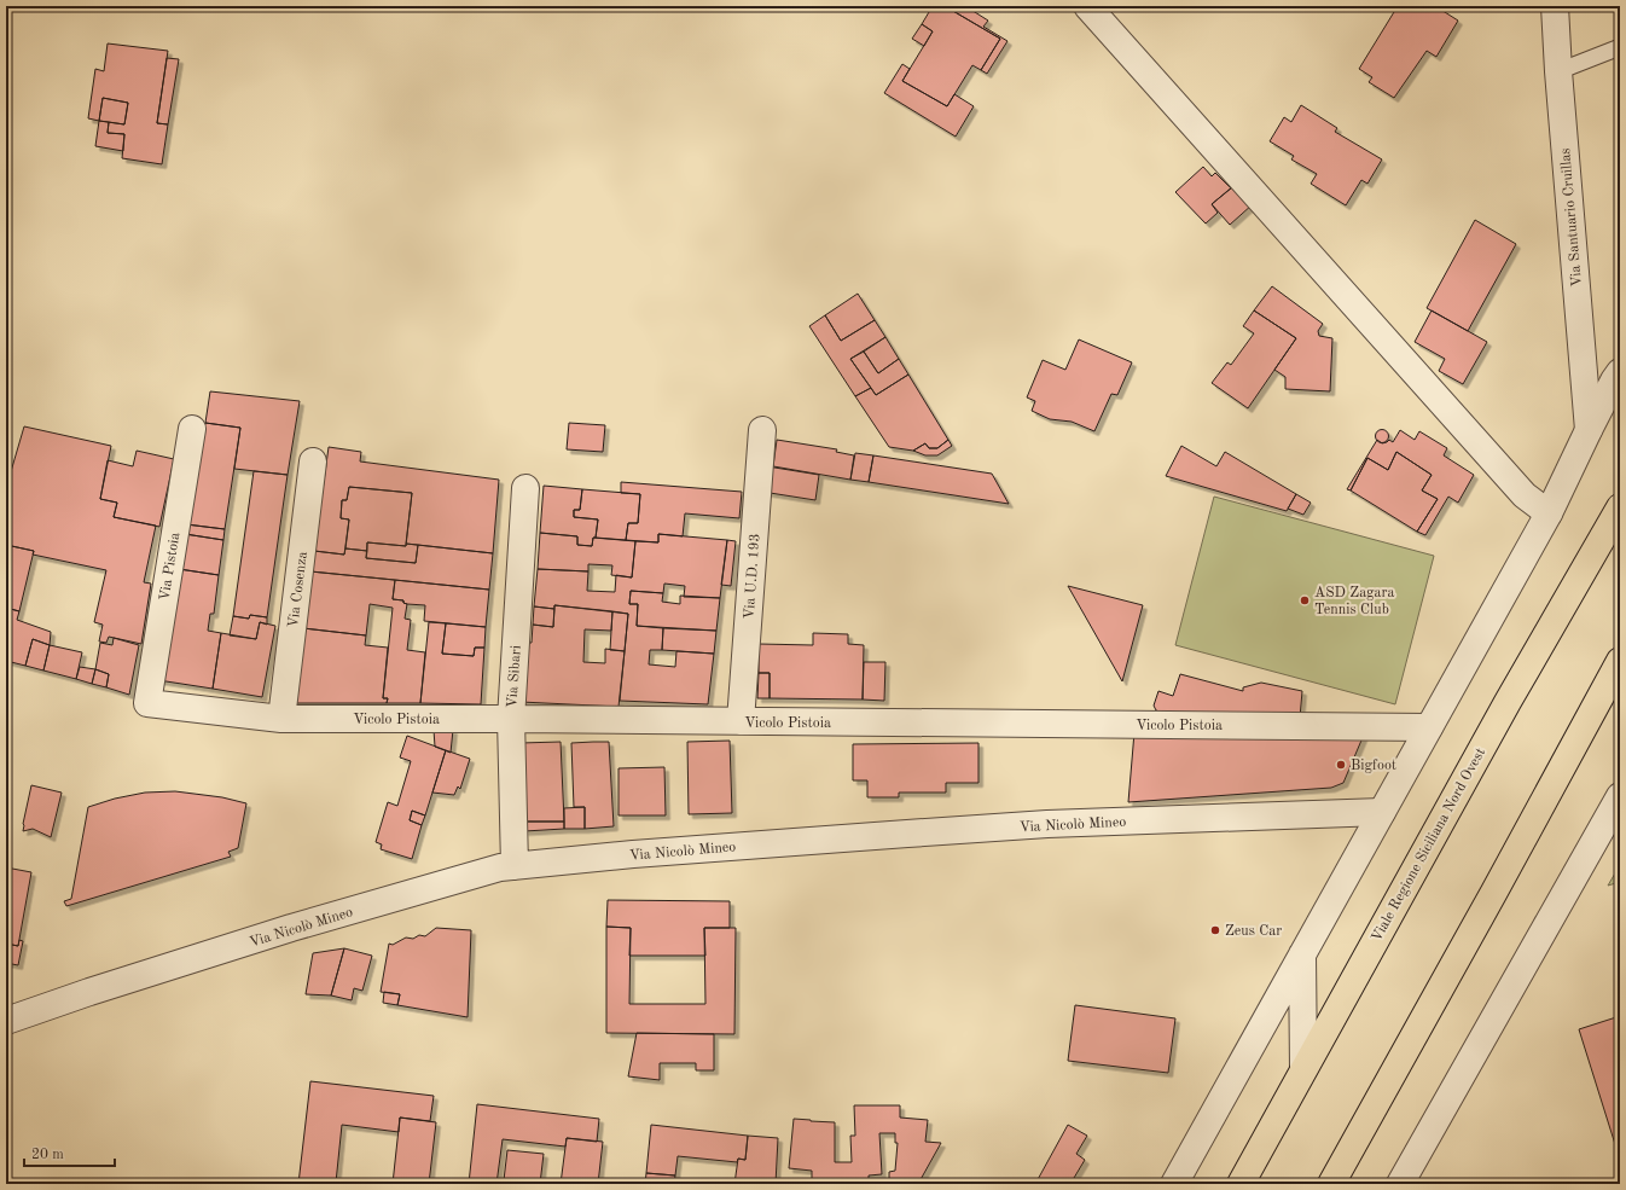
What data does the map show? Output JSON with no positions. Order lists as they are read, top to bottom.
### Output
{
  "streets": {
    "main road": ["Viale Regione Siciliana Nord Ovest"],
    "street": [
      "Via Santuario Cruillas",
      "Via Pistoia",
      "Via U.D. 193",
      "Via Cosenza",
      "Via Sibari",
      "Vicolo Pistoia",
      "Via Nicolò Mineo"
    ]
  },
  "crossings": [
    ["Via Pistoia", "Vicolo Pistoia"],
    ["Via U.D. 193", "Vicolo Pistoia"],
    ["Via Cosenza", "Vicolo Pistoia"],
    ["Via Sibari", "Vicolo Pistoia"],
    ["Via Sibari", "Via Nicolò Mineo"]
  ],
  "places": ["ASD Zagara Tennis Club", "Bigfoot", "Zeus Car"],
  "scale_bar": "20 m"
}
